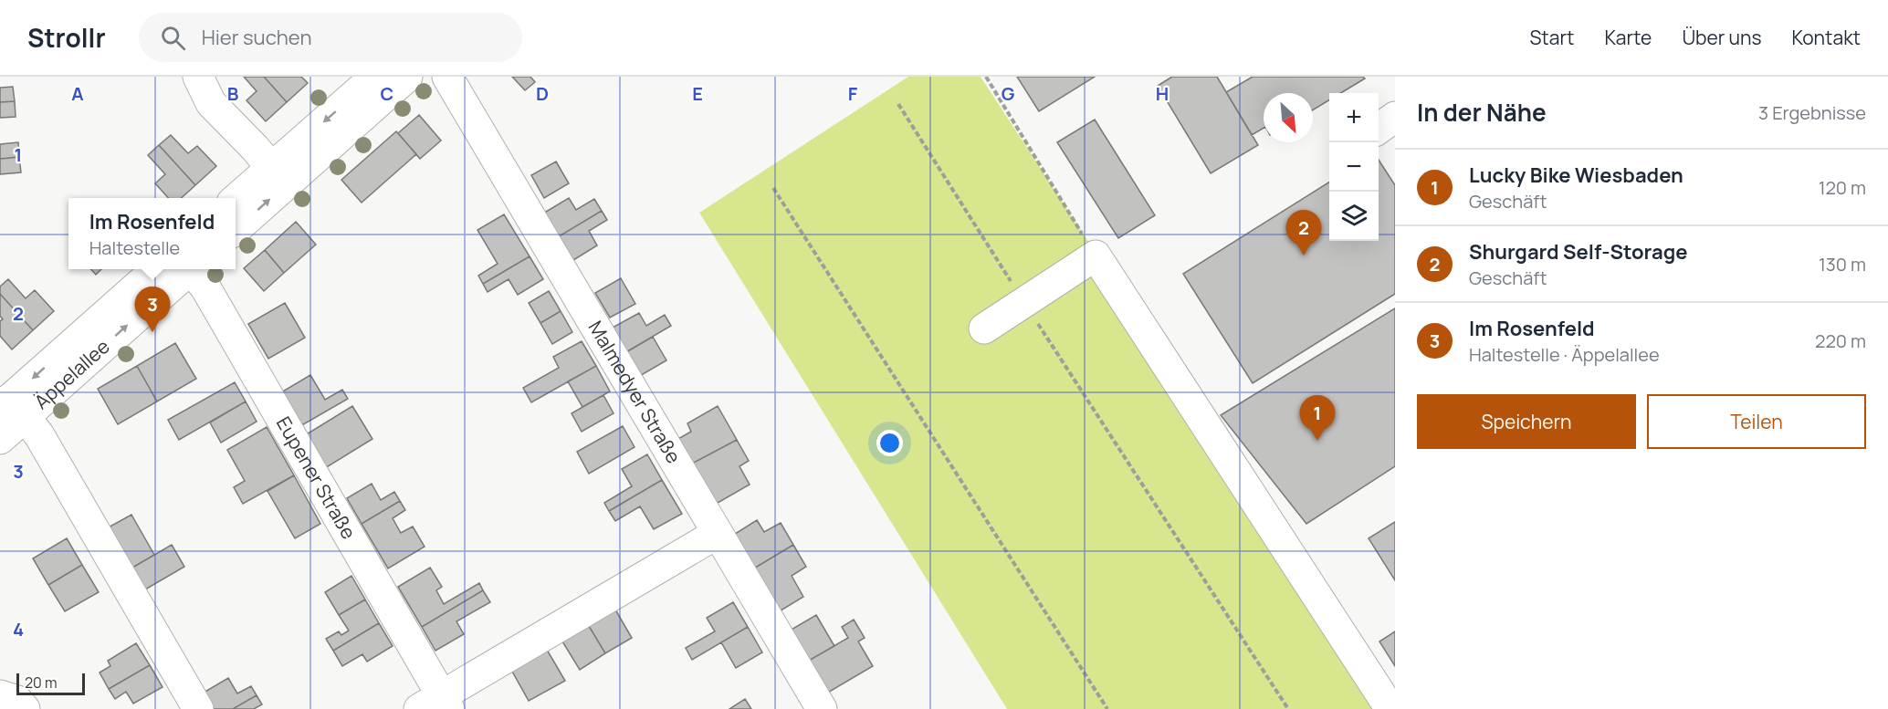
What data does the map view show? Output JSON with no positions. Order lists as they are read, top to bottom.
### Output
{
  "streets": {
    "street": ["Äppelallee", "Malmedyer Straße", "Eupener Straße"]
  },
  "crossings": [
    ["Malmedyer Straße", "Eupener Straße"]
  ],
  "scale_bar": "20 m",
  "north": "bottom right",
  "page": {
    "header": "Strollr",
    "search": "Hier suchen",
    "nav": [
      "Start",
      "Karte",
      "Über uns",
      "Kontakt"
    ],
    "heading": ["In der Nähe", "3 Ergebnisse"],
    "map_buttons": ["+", "−"],
    "list": [
      {
        "mark": "1",
        "name": "Lucky Bike Wiesbaden",
        "note": "Geschäft",
        "value": "120 m"
      },
      {
        "mark": "2",
        "name": "Shurgard Self-Storage",
        "note": "Geschäft",
        "value": "130 m"
      },
      {
        "mark": "3",
        "name": "Im Rosenfeld",
        "note": "Haltestelle · Äppelallee",
        "value": "220 m"
      }
    ],
    "popup": ["Im Rosenfeld", "Haltestelle"],
    "pins": ["2", "3", "1"],
    "buttons": ["Speichern", "Teilen"],
    "scale": "20 m"
  },
  "grid": {
    "columns": [
      "A",
      "B",
      "C",
      "D",
      "E",
      "F",
      "G",
      "H"
    ],
    "rows": [
      "1",
      "2",
      "3",
      "4"
    ]
  }
}
